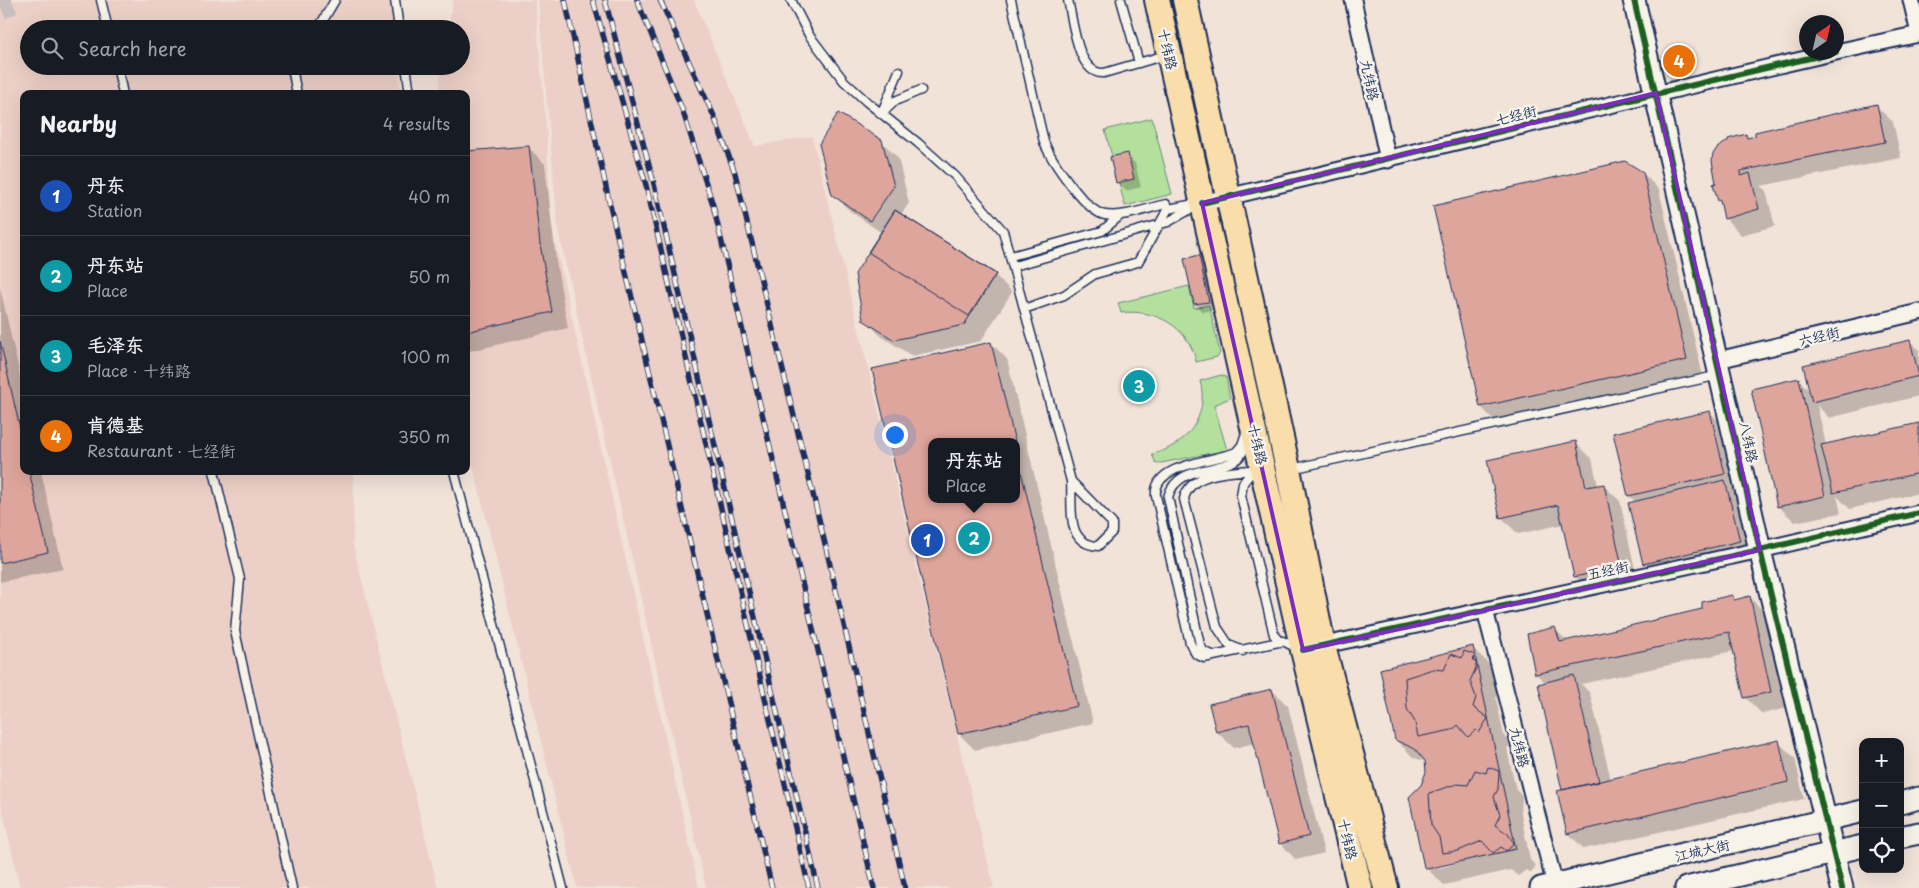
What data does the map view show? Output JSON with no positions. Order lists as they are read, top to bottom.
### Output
{
  "streets": {
    "main road": ["十纬路"],
    "street": [
      "九纬路",
      "七经街",
      "六经街",
      "八纬路",
      "五经街",
      "江城大街"
    ]
  },
  "crossings": [
    ["十纬路", "七经街"],
    ["十纬路", "五经街"],
    ["九纬路", "七经街"],
    ["九纬路", "五经街"],
    ["九纬路", "江城大街"],
    ["七经街", "八纬路"],
    ["六经街", "八纬路"],
    ["八纬路", "五经街"],
    ["八纬路", "江城大街"]
  ],
  "north": "top right",
  "page": {
    "search": "Search here",
    "pins": [
      "4",
      "3",
      "2",
      "1"
    ],
    "heading": ["Nearby", "4 results"],
    "list": [
      {
        "mark": "1",
        "name": "丹东",
        "note": "Station",
        "value": "40 m"
      },
      {
        "mark": "2",
        "name": "丹东站",
        "note": "Place",
        "value": "50 m"
      },
      {
        "mark": "3",
        "name": "毛泽东",
        "note": "Place · 十纬路",
        "value": "100 m"
      },
      {
        "mark": "4",
        "name": "肯德基",
        "note": "Restaurant · 七经街",
        "value": "350 m"
      }
    ],
    "popup": ["丹东站", "Place"],
    "map_buttons": ["+", "−"]
  }
}
